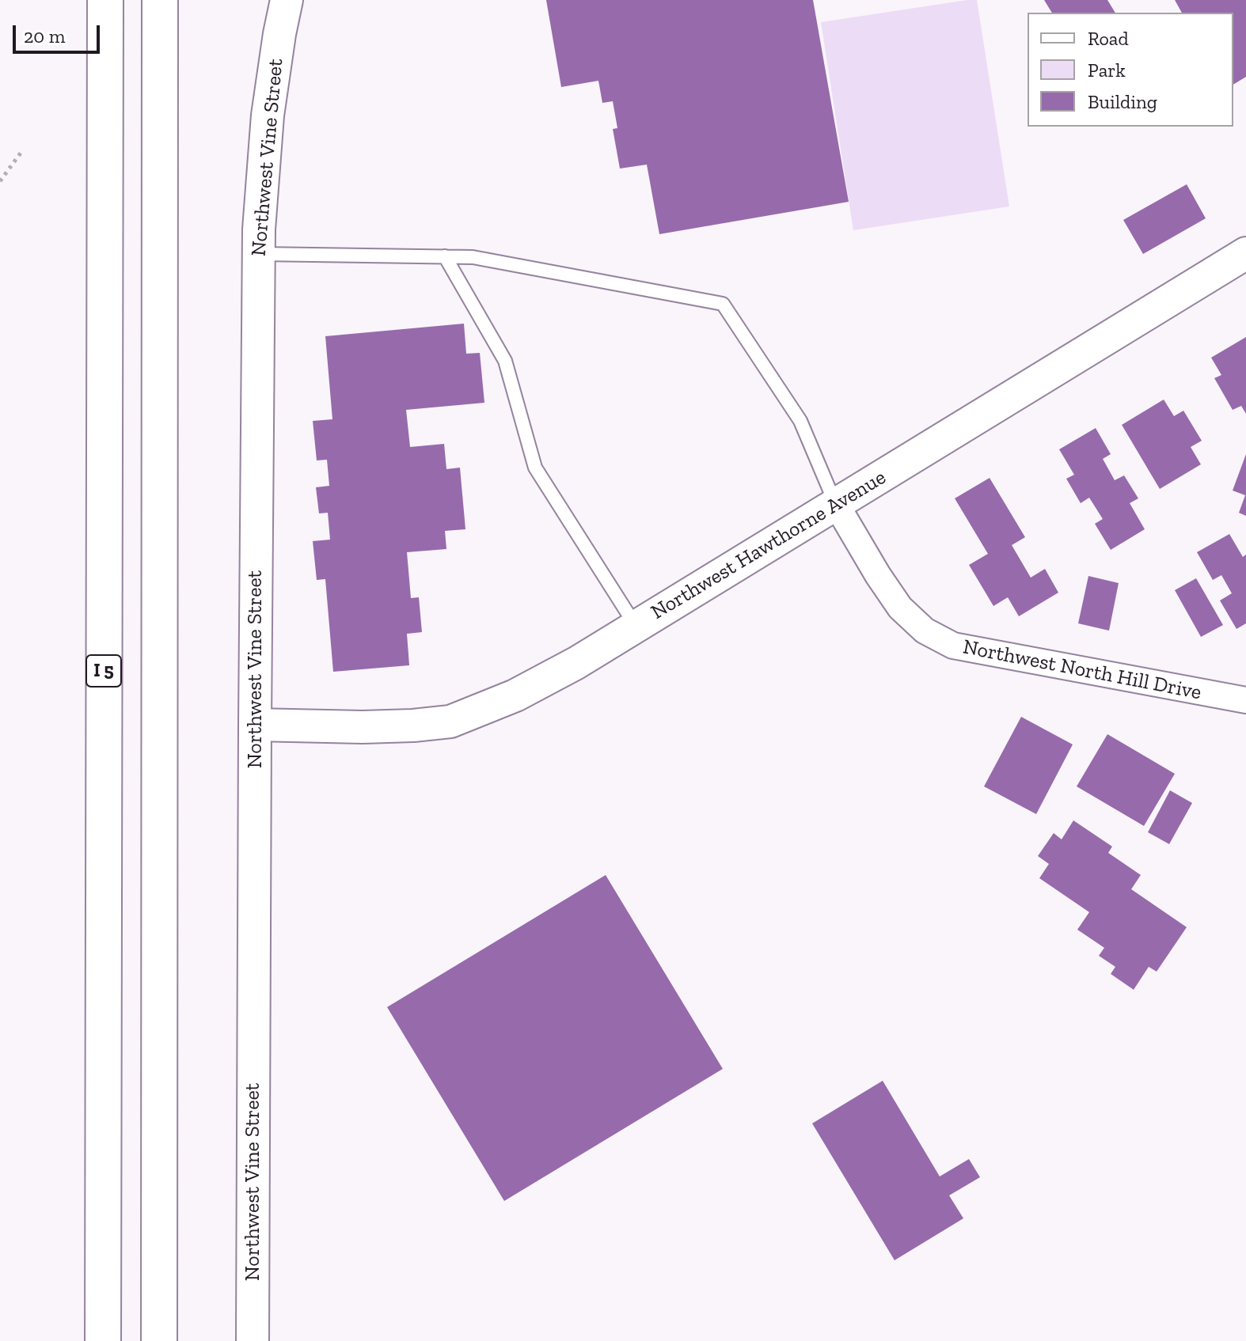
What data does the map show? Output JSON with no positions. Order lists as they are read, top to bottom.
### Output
{
  "streets": {
    "highway": ["I 5"],
    "street": ["Northwest Vine Street", "Northwest Hawthorne Avenue", "Northwest North Hill Drive"]
  },
  "crossings": [
    ["Northwest Vine Street", "Northwest Hawthorne Avenue"],
    ["Northwest Hawthorne Avenue", "Northwest North Hill Drive"]
  ],
  "legend": ["Road", "Park", "Building"],
  "scale_bar": "20 m"
}
